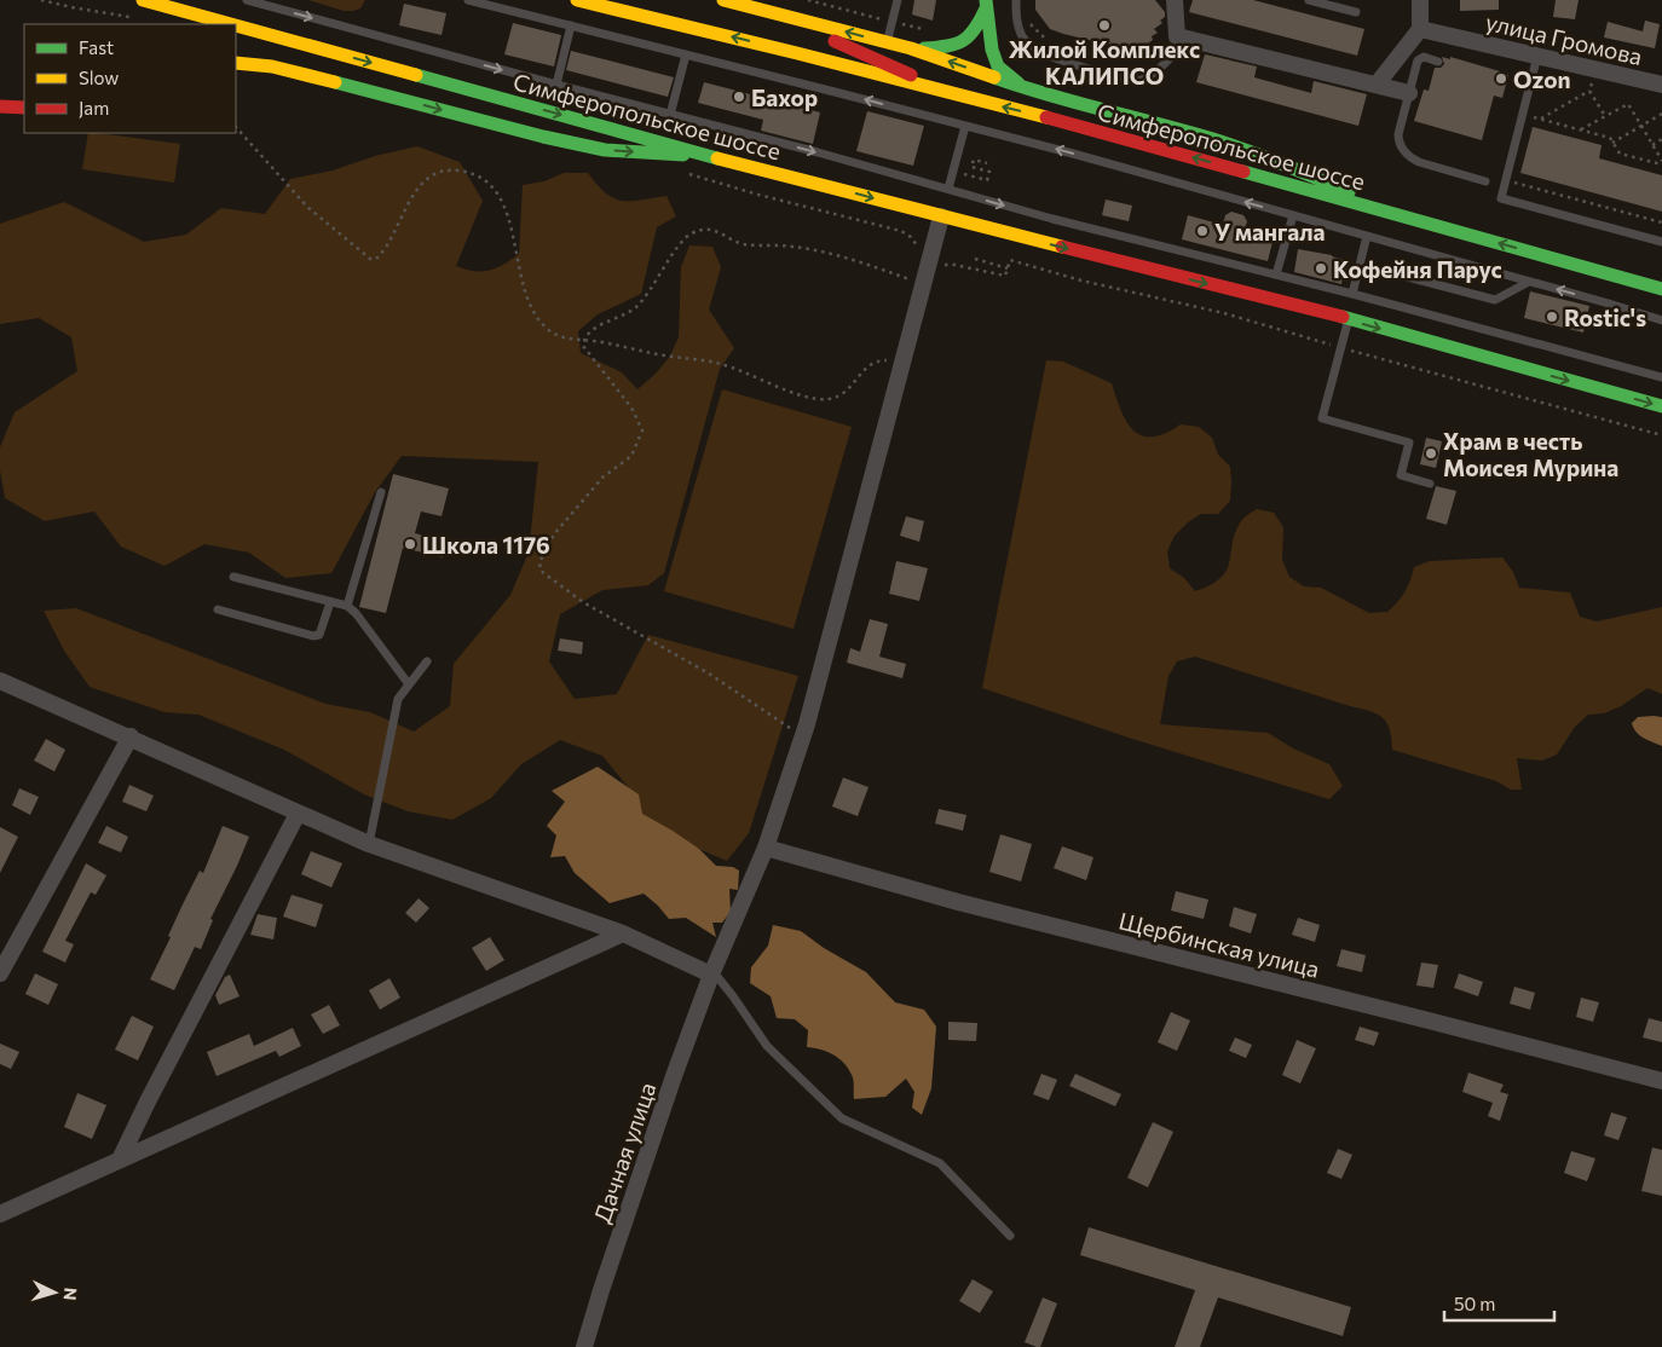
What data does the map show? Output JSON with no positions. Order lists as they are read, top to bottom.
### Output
{
  "streets": {
    "main road": ["Симферопольское шоссе"],
    "street": ["улица Громова", "Щербинская улица", "Дачная улица"]
  },
  "crossings": [
    ["Симферопольское шоссе", "Дачная улица"],
    ["Щербинская улица", "Дачная улица"]
  ],
  "places": [
    "Жилой Комплекс КАЛИПСО",
    "Ozon",
    "Бахор",
    "У мангала",
    "Кофейня Парус",
    "Rostic's",
    "Храм в честь Моисея Мурина",
    "Школа 1176"
  ],
  "legend": ["Fast", "Slow", "Jam"],
  "scale_bar": "50 m",
  "north": "right"
}
